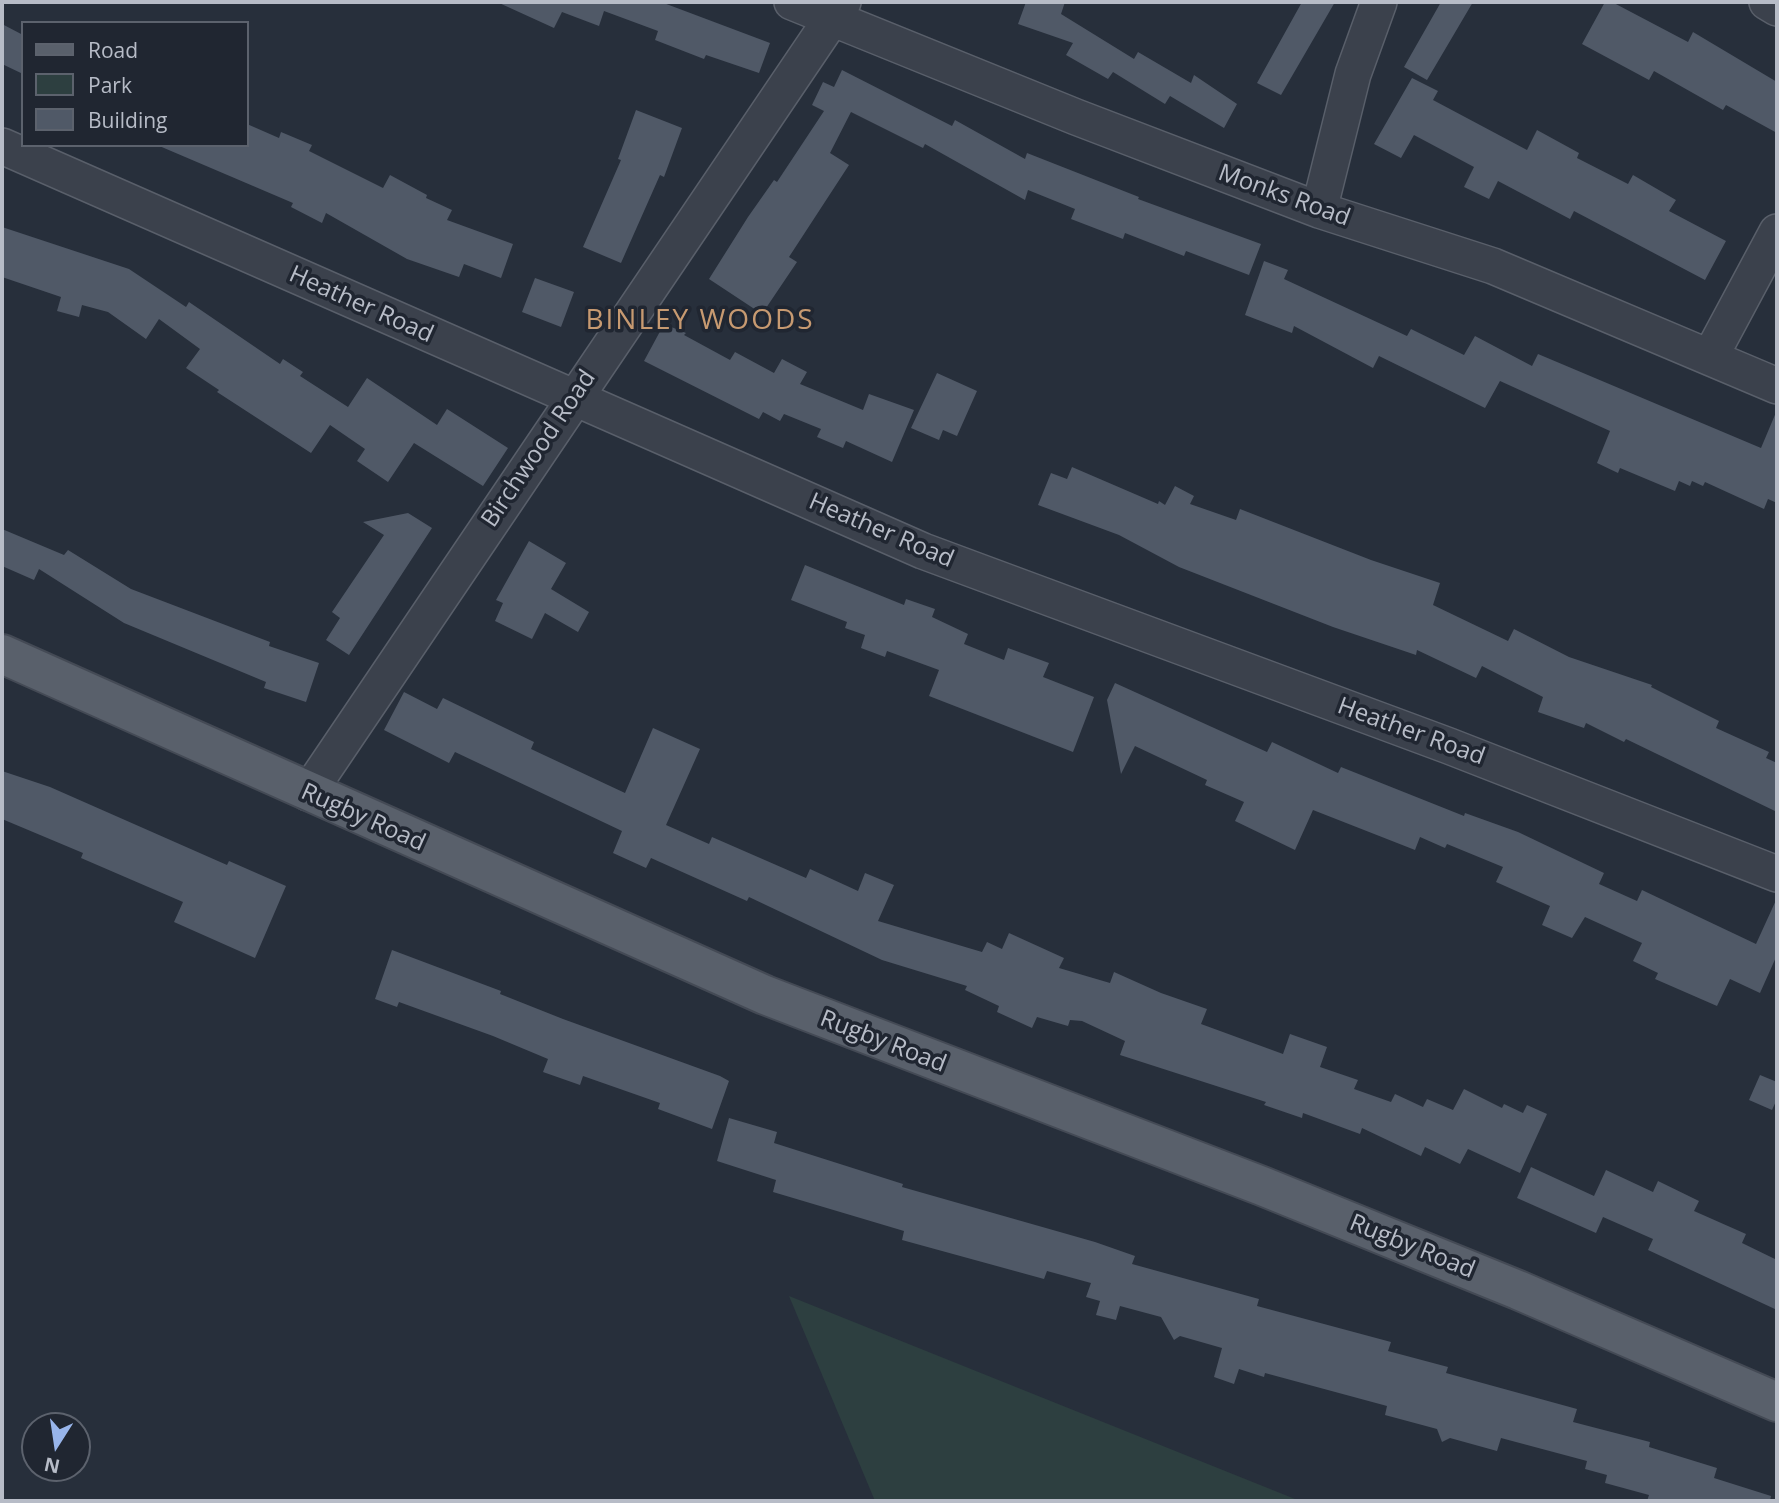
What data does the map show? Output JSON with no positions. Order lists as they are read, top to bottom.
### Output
{
  "streets": {
    "main road": ["Rugby Road"],
    "street": ["Monks Road", "Heather Road", "Birchwood Road"]
  },
  "crossings": [
    ["Monks Road", "Birchwood Road"],
    ["Heather Road", "Birchwood Road"],
    ["Birchwood Road", "Rugby Road"]
  ],
  "districts": ["BINLEY WOODS"],
  "legend": ["Road", "Park", "Building"],
  "north": "bottom"
}
